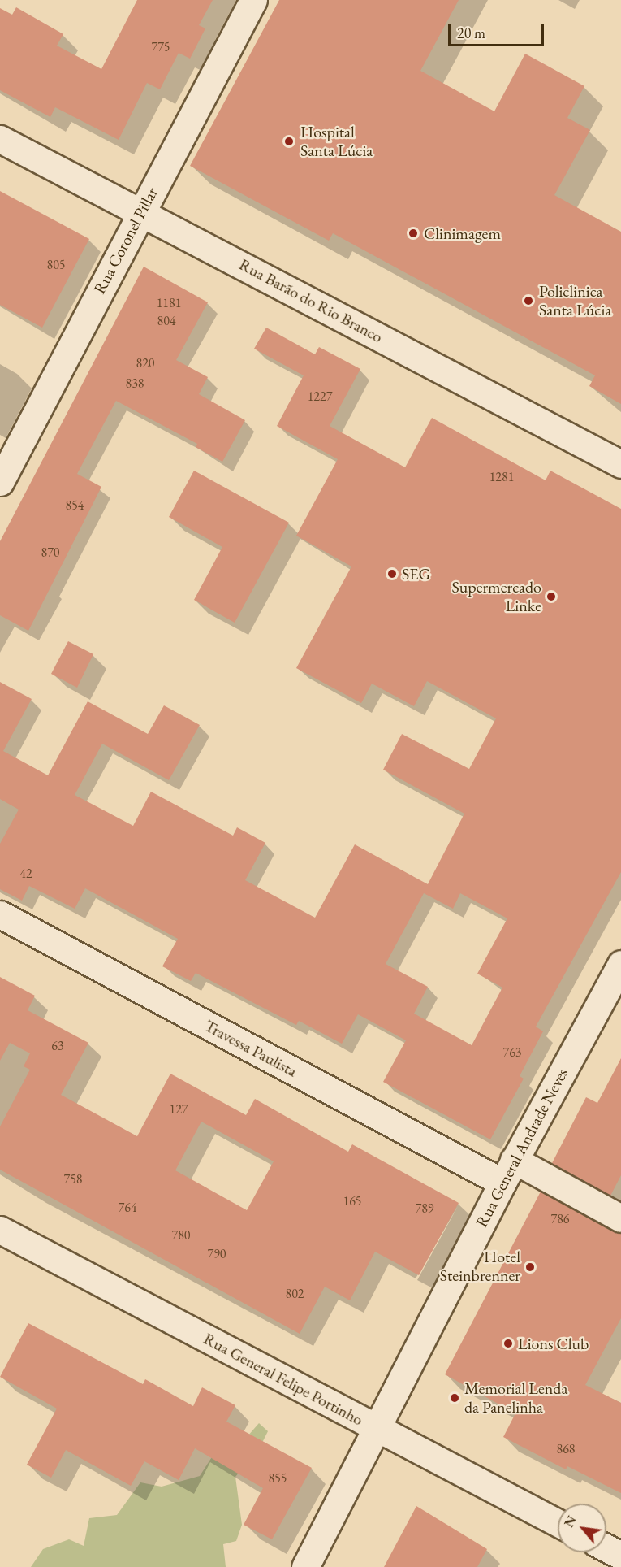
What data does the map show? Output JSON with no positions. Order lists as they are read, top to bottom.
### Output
{
  "streets": {
    "street": [
      "Rua Coronel Pillar",
      "Rua Barão do Rio Branco",
      "Travessa Paulista",
      "Rua General Andrade Neves",
      "Rua General Felipe Portinho"
    ]
  },
  "crossings": [
    ["Rua Coronel Pillar", "Rua Barão do Rio Branco"],
    ["Travessa Paulista", "Rua General Andrade Neves"],
    ["Rua General Andrade Neves", "Rua General Felipe Portinho"]
  ],
  "places": [
    "Hospital Santa Lúcia",
    "Clinimagem",
    "Policlinica Santa Lúcia",
    "SEG",
    "Supermercado Linke",
    "Hotel Steinbrenner",
    "Lions Club",
    "Memorial Lenda da Panelinha"
  ],
  "house_numbers": [
    "775",
    "805",
    "1181",
    "804",
    "820",
    "838",
    "1227",
    "1281",
    "854",
    "870",
    "42",
    "63",
    "763",
    "127",
    "758",
    "165",
    "764",
    "789",
    "786",
    "780",
    "790",
    "802",
    "868",
    "855"
  ],
  "scale_bar": "20 m",
  "north": "top left"
}
